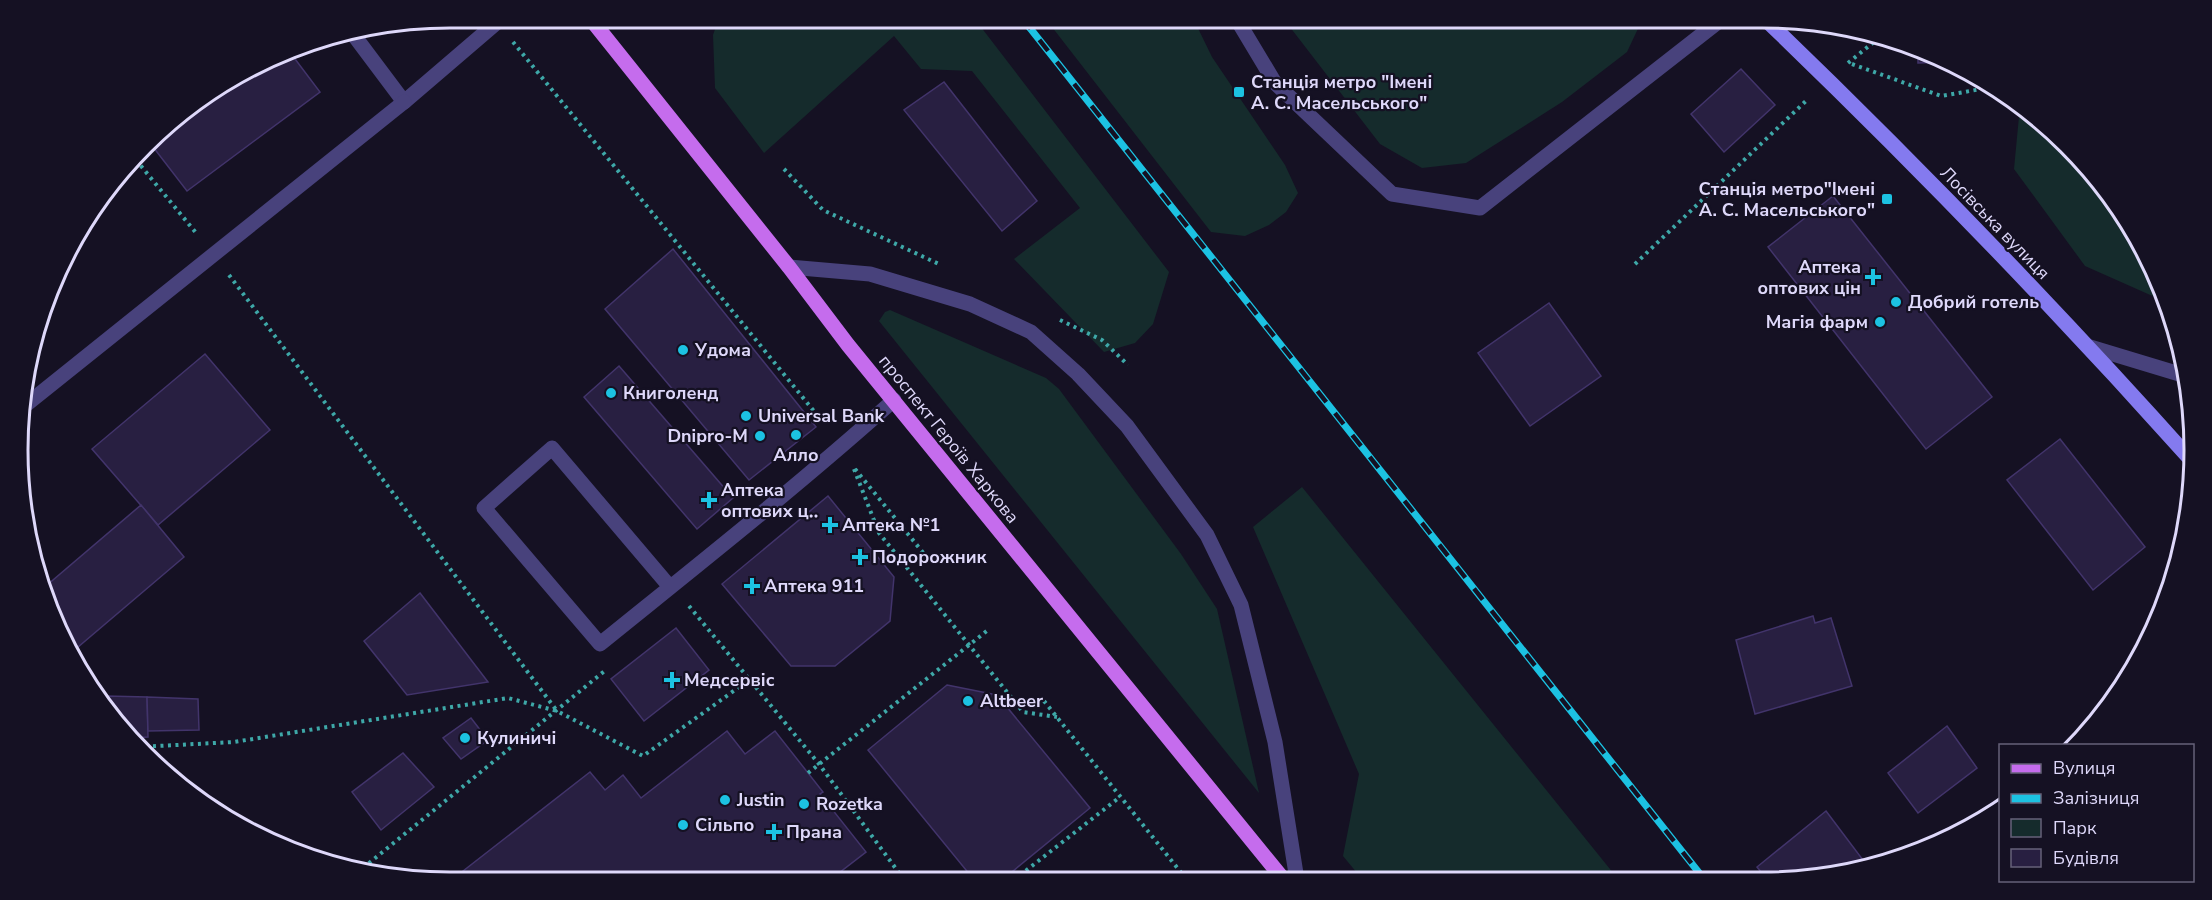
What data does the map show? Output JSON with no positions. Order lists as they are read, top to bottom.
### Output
{
  "streets": {
    "main road": ["Лосівська вулиця", "проспект Героїв Харкова"]
  },
  "places": {
    "transit": ["Станція метро \"Імені А. С. Масельського\"", "Станція метро\"Імені А. С. Масельського\""],
    "health": [
      "Аптека оптових цін",
      "Аптека оптових ц‥",
      "Аптека №1",
      "Подорожник",
      "Аптека 911",
      "Медсервіс",
      "Прана"
    ],
    "other": [
      "Добрий готель",
      "Магія фарм",
      "Удома",
      "Книголенд",
      "Universal Bank",
      "Алло",
      "Dnipro-M",
      "Altbeer",
      "Кулиничі",
      "Justin",
      "Rozetka",
      "Сільпо"
    ]
  },
  "legend": [
    "Вулиця",
    "Залізниця",
    "Парк",
    "Будівля"
  ]
}
